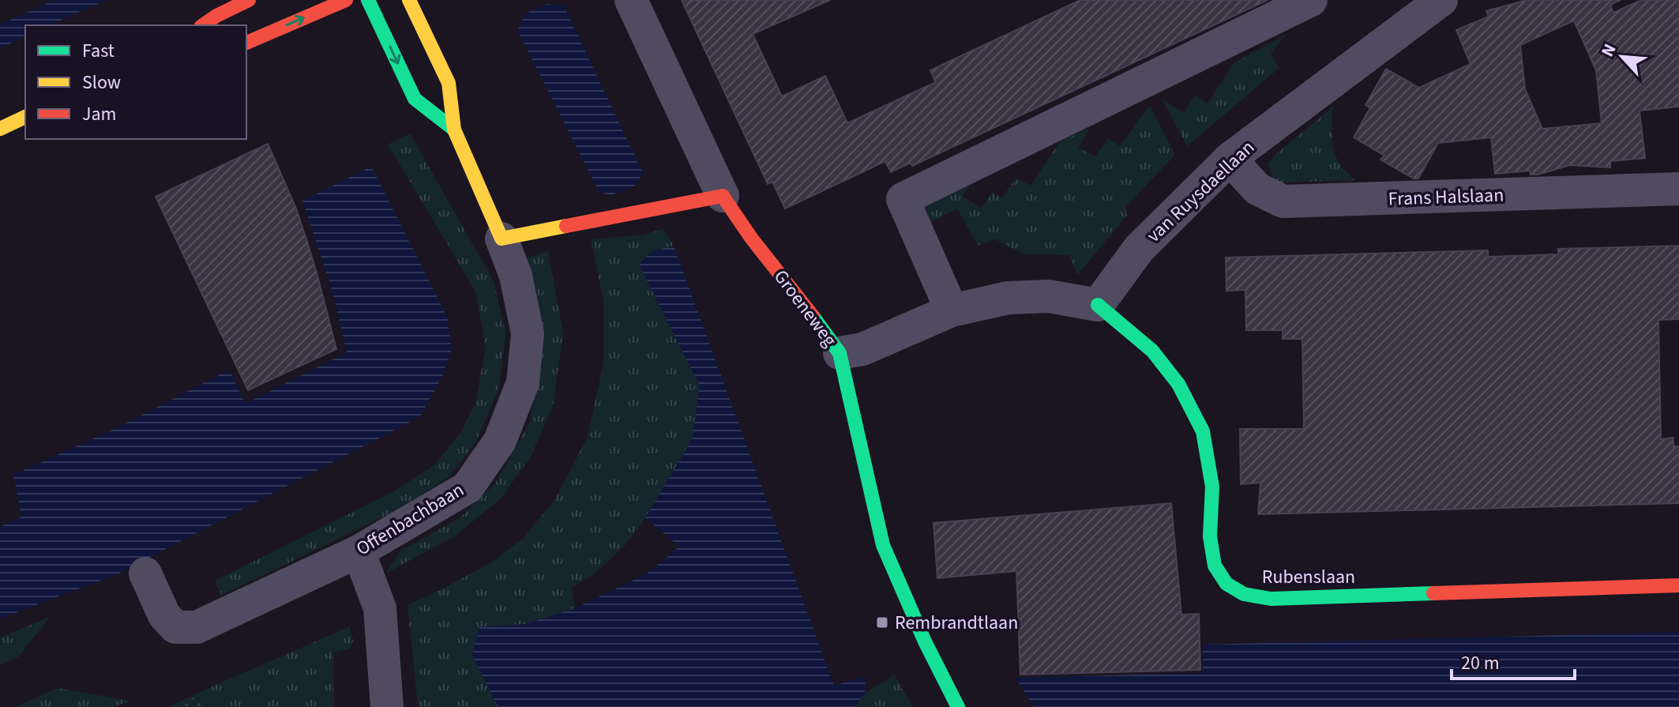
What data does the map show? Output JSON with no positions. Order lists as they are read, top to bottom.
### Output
{
  "streets": {
    "street": [
      "van Ruysdaellaan",
      "Frans Halslaan",
      "Groeneweg",
      "Offenbachbaan",
      "Rubenslaan"
    ]
  },
  "crossings": [
    ["van Ruysdaellaan", "Frans Halslaan"],
    ["van Ruysdaellaan", "Rubenslaan"]
  ],
  "places": {
    "transit": ["Rembrandtlaan"]
  },
  "legend": ["Fast", "Slow", "Jam"],
  "scale_bar": "20 m",
  "north": "top left"
}
